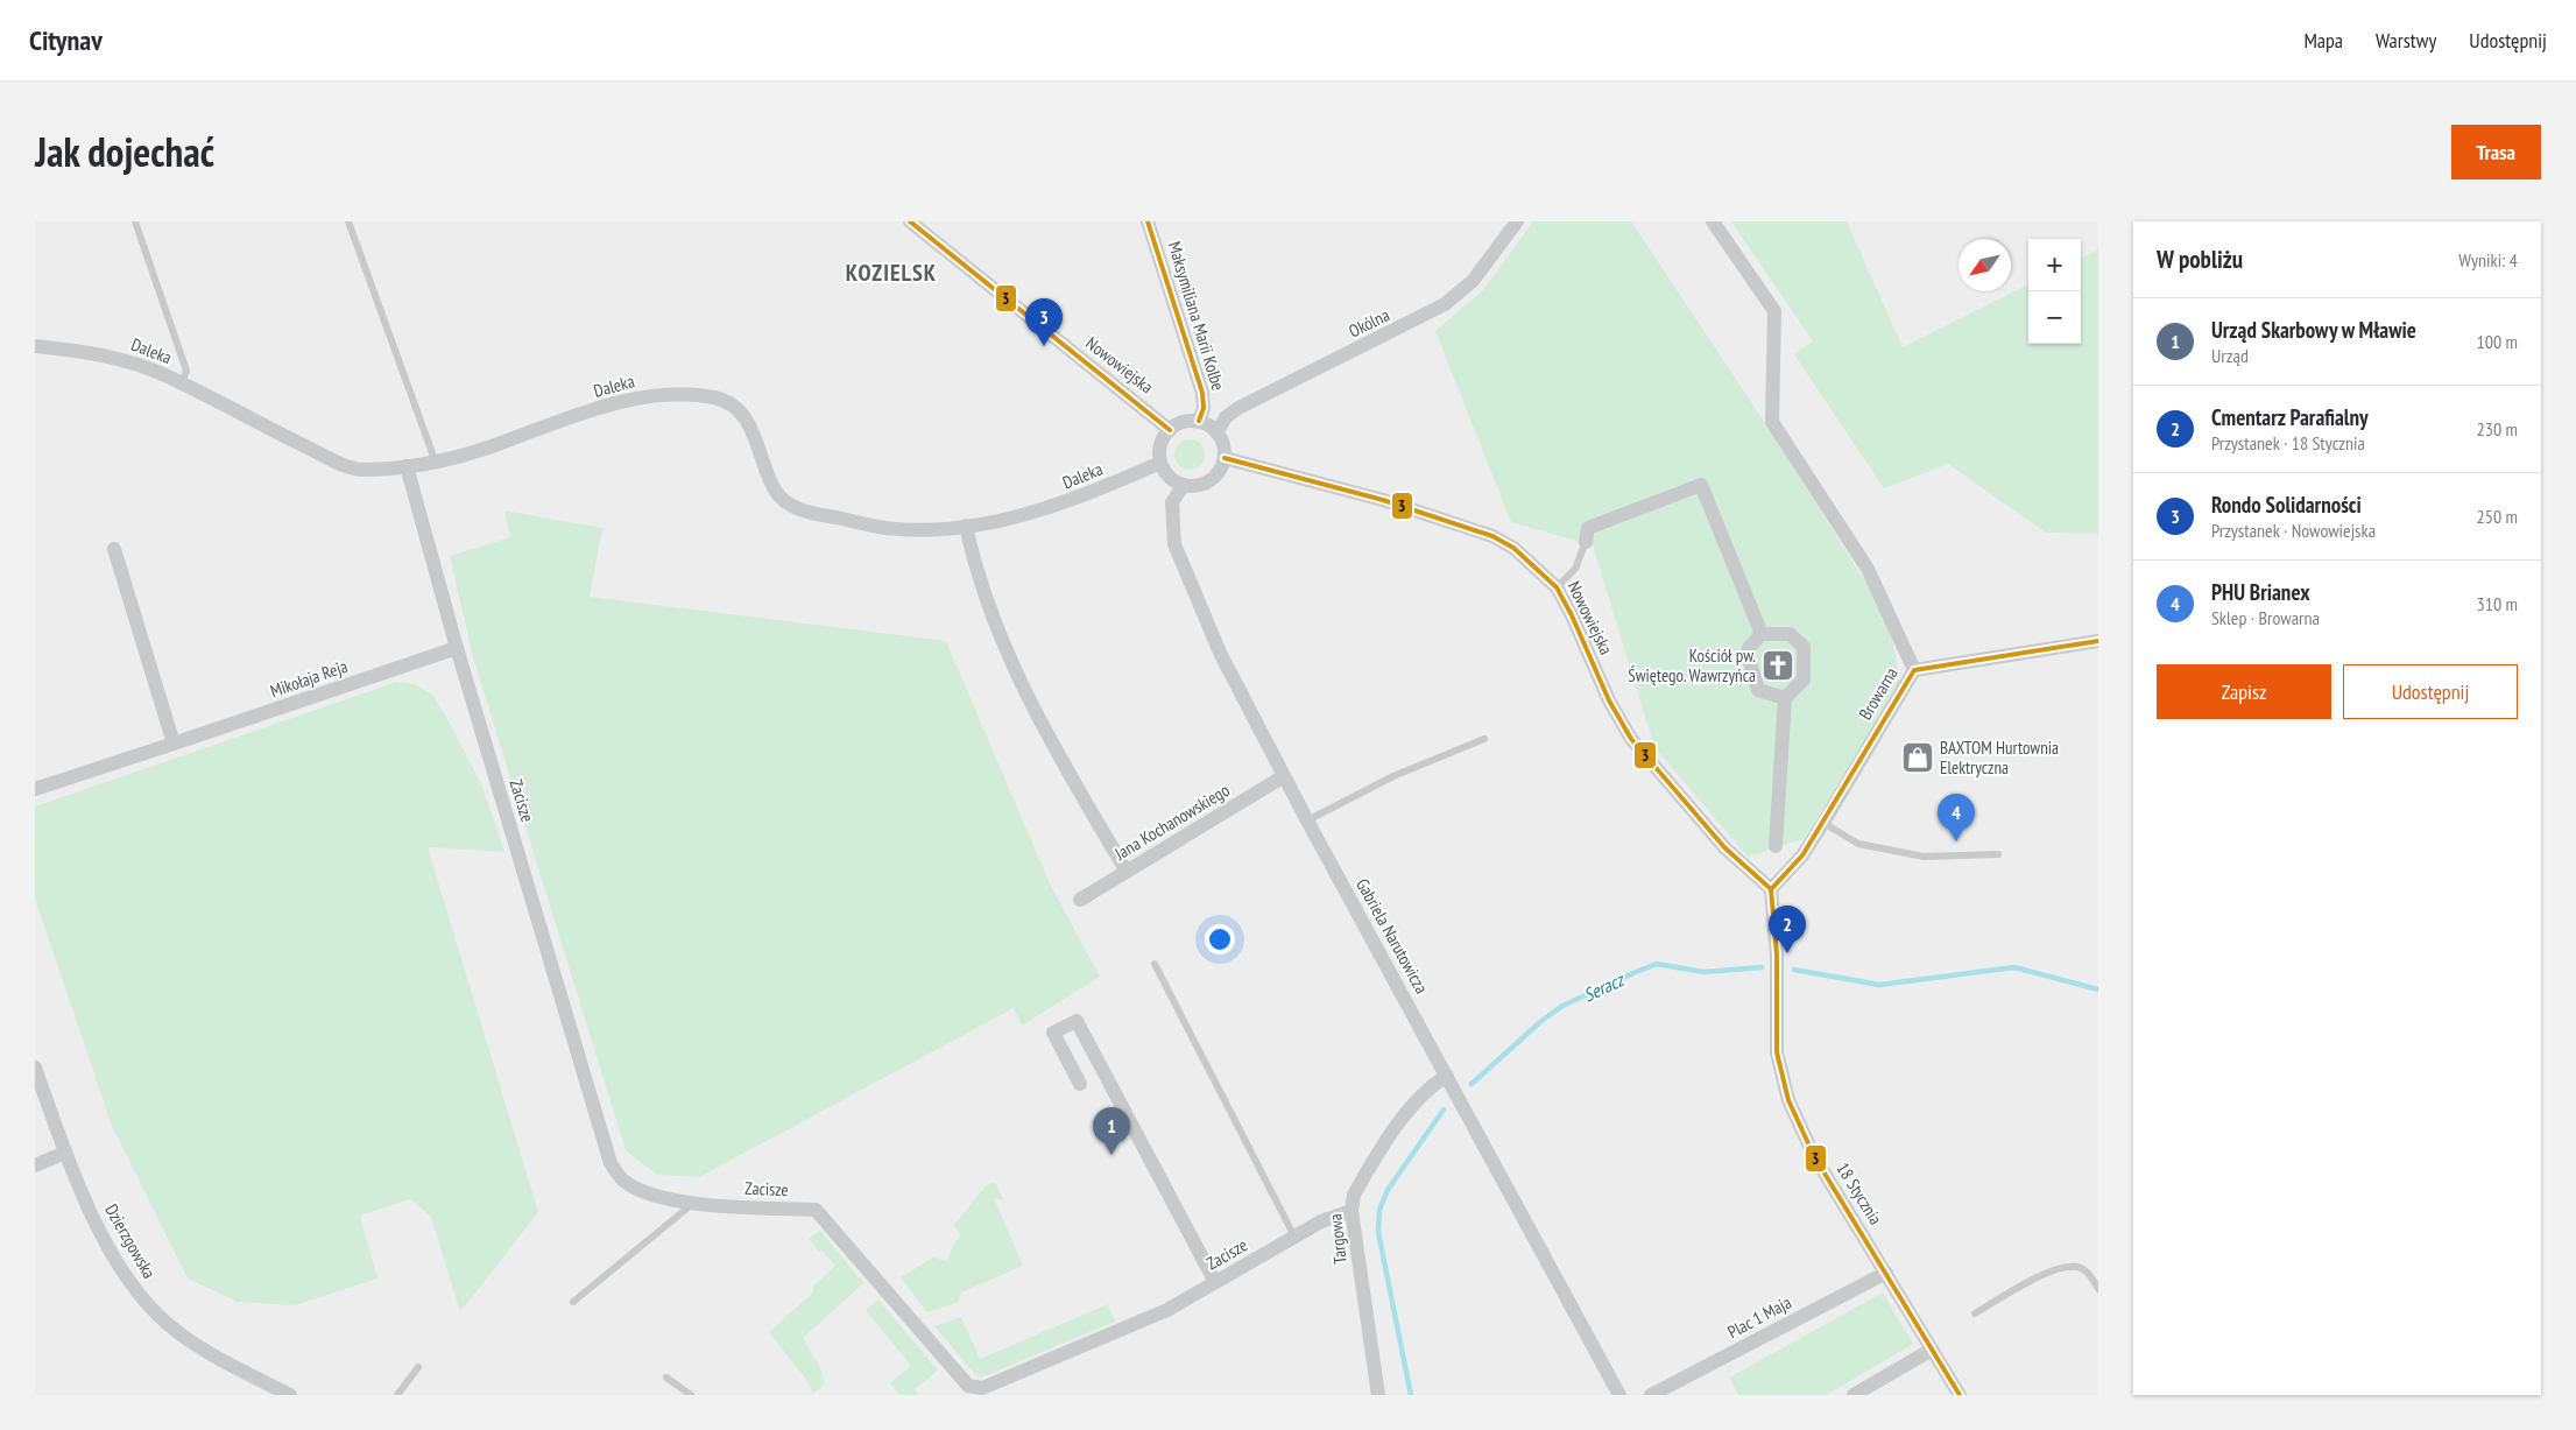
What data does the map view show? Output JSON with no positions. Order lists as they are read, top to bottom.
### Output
{
  "streets": {
    "street": [
      "Maksymiliana Marii Kolbe",
      "Okólna",
      "Daleka",
      "Nowowiejska",
      "Mikołaja Reja",
      "Browarna",
      "Zacisze",
      "Jana Kochanowskiego",
      "Gabriela Narutowicza",
      "18 Stycznia",
      "Targowa",
      "Dzierzgowska",
      "Plac 1 Maja"
    ]
  },
  "crossings": [
    ["Maksymiliana Marii Kolbe", "Okólna"],
    ["Maksymiliana Marii Kolbe", "Daleka"],
    ["Maksymiliana Marii Kolbe", "Nowowiejska"],
    ["Maksymiliana Marii Kolbe", "Gabriela Narutowicza"],
    ["Okólna", "Daleka"],
    ["Okólna", "Nowowiejska"],
    ["Okólna", "Gabriela Narutowicza"],
    ["Daleka", "Nowowiejska"],
    ["Daleka", "Zacisze"],
    ["Daleka", "Gabriela Narutowicza"],
    ["Nowowiejska", "Browarna"],
    ["Nowowiejska", "Gabriela Narutowicza"],
    ["Nowowiejska", "18 Stycznia"],
    ["Mikołaja Reja", "Zacisze"],
    ["Browarna", "18 Stycznia"],
    ["Zacisze", "Targowa"],
    ["Jana Kochanowskiego", "Gabriela Narutowicza"],
    ["Gabriela Narutowicza", "Targowa"],
    ["18 Stycznia", "Plac 1 Maja"]
  ],
  "districts": ["KOZIELSK"],
  "water": ["Seracz"],
  "places": {
    "church": ["Kościół pw. Świętego. Wawrzyńca"],
    "shop": ["BAXTOM Hurtownia Elektryczna"]
  },
  "lines": ["transit line 3"],
  "north": "bottom left",
  "page": {
    "header": "Citynav",
    "nav": ["Mapa", "Warstwy", "Udostępnij"],
    "title": "Jak dojechać",
    "buttons": [
      "Trasa",
      ["Zapisz", "Udostępnij"]
    ],
    "heading": ["W pobliżu", "Wyniki: 4"],
    "map_buttons": ["+", "−"],
    "list": [
      {
        "mark": "1",
        "name": "Urząd Skarbowy w Mławie",
        "note": "Urząd",
        "value": "100 m"
      },
      {
        "mark": "2",
        "name": "Cmentarz Parafialny",
        "note": "Przystanek · 18 Stycznia",
        "value": "230 m"
      },
      {
        "mark": "3",
        "name": "Rondo Solidarności",
        "note": "Przystanek · Nowowiejska",
        "value": "250 m"
      },
      {
        "mark": "4",
        "name": "PHU Brianex",
        "note": "Sklep · Browarna",
        "value": "310 m"
      }
    ],
    "pins": [
      "3",
      "4",
      "2",
      "1"
    ]
  }
}
